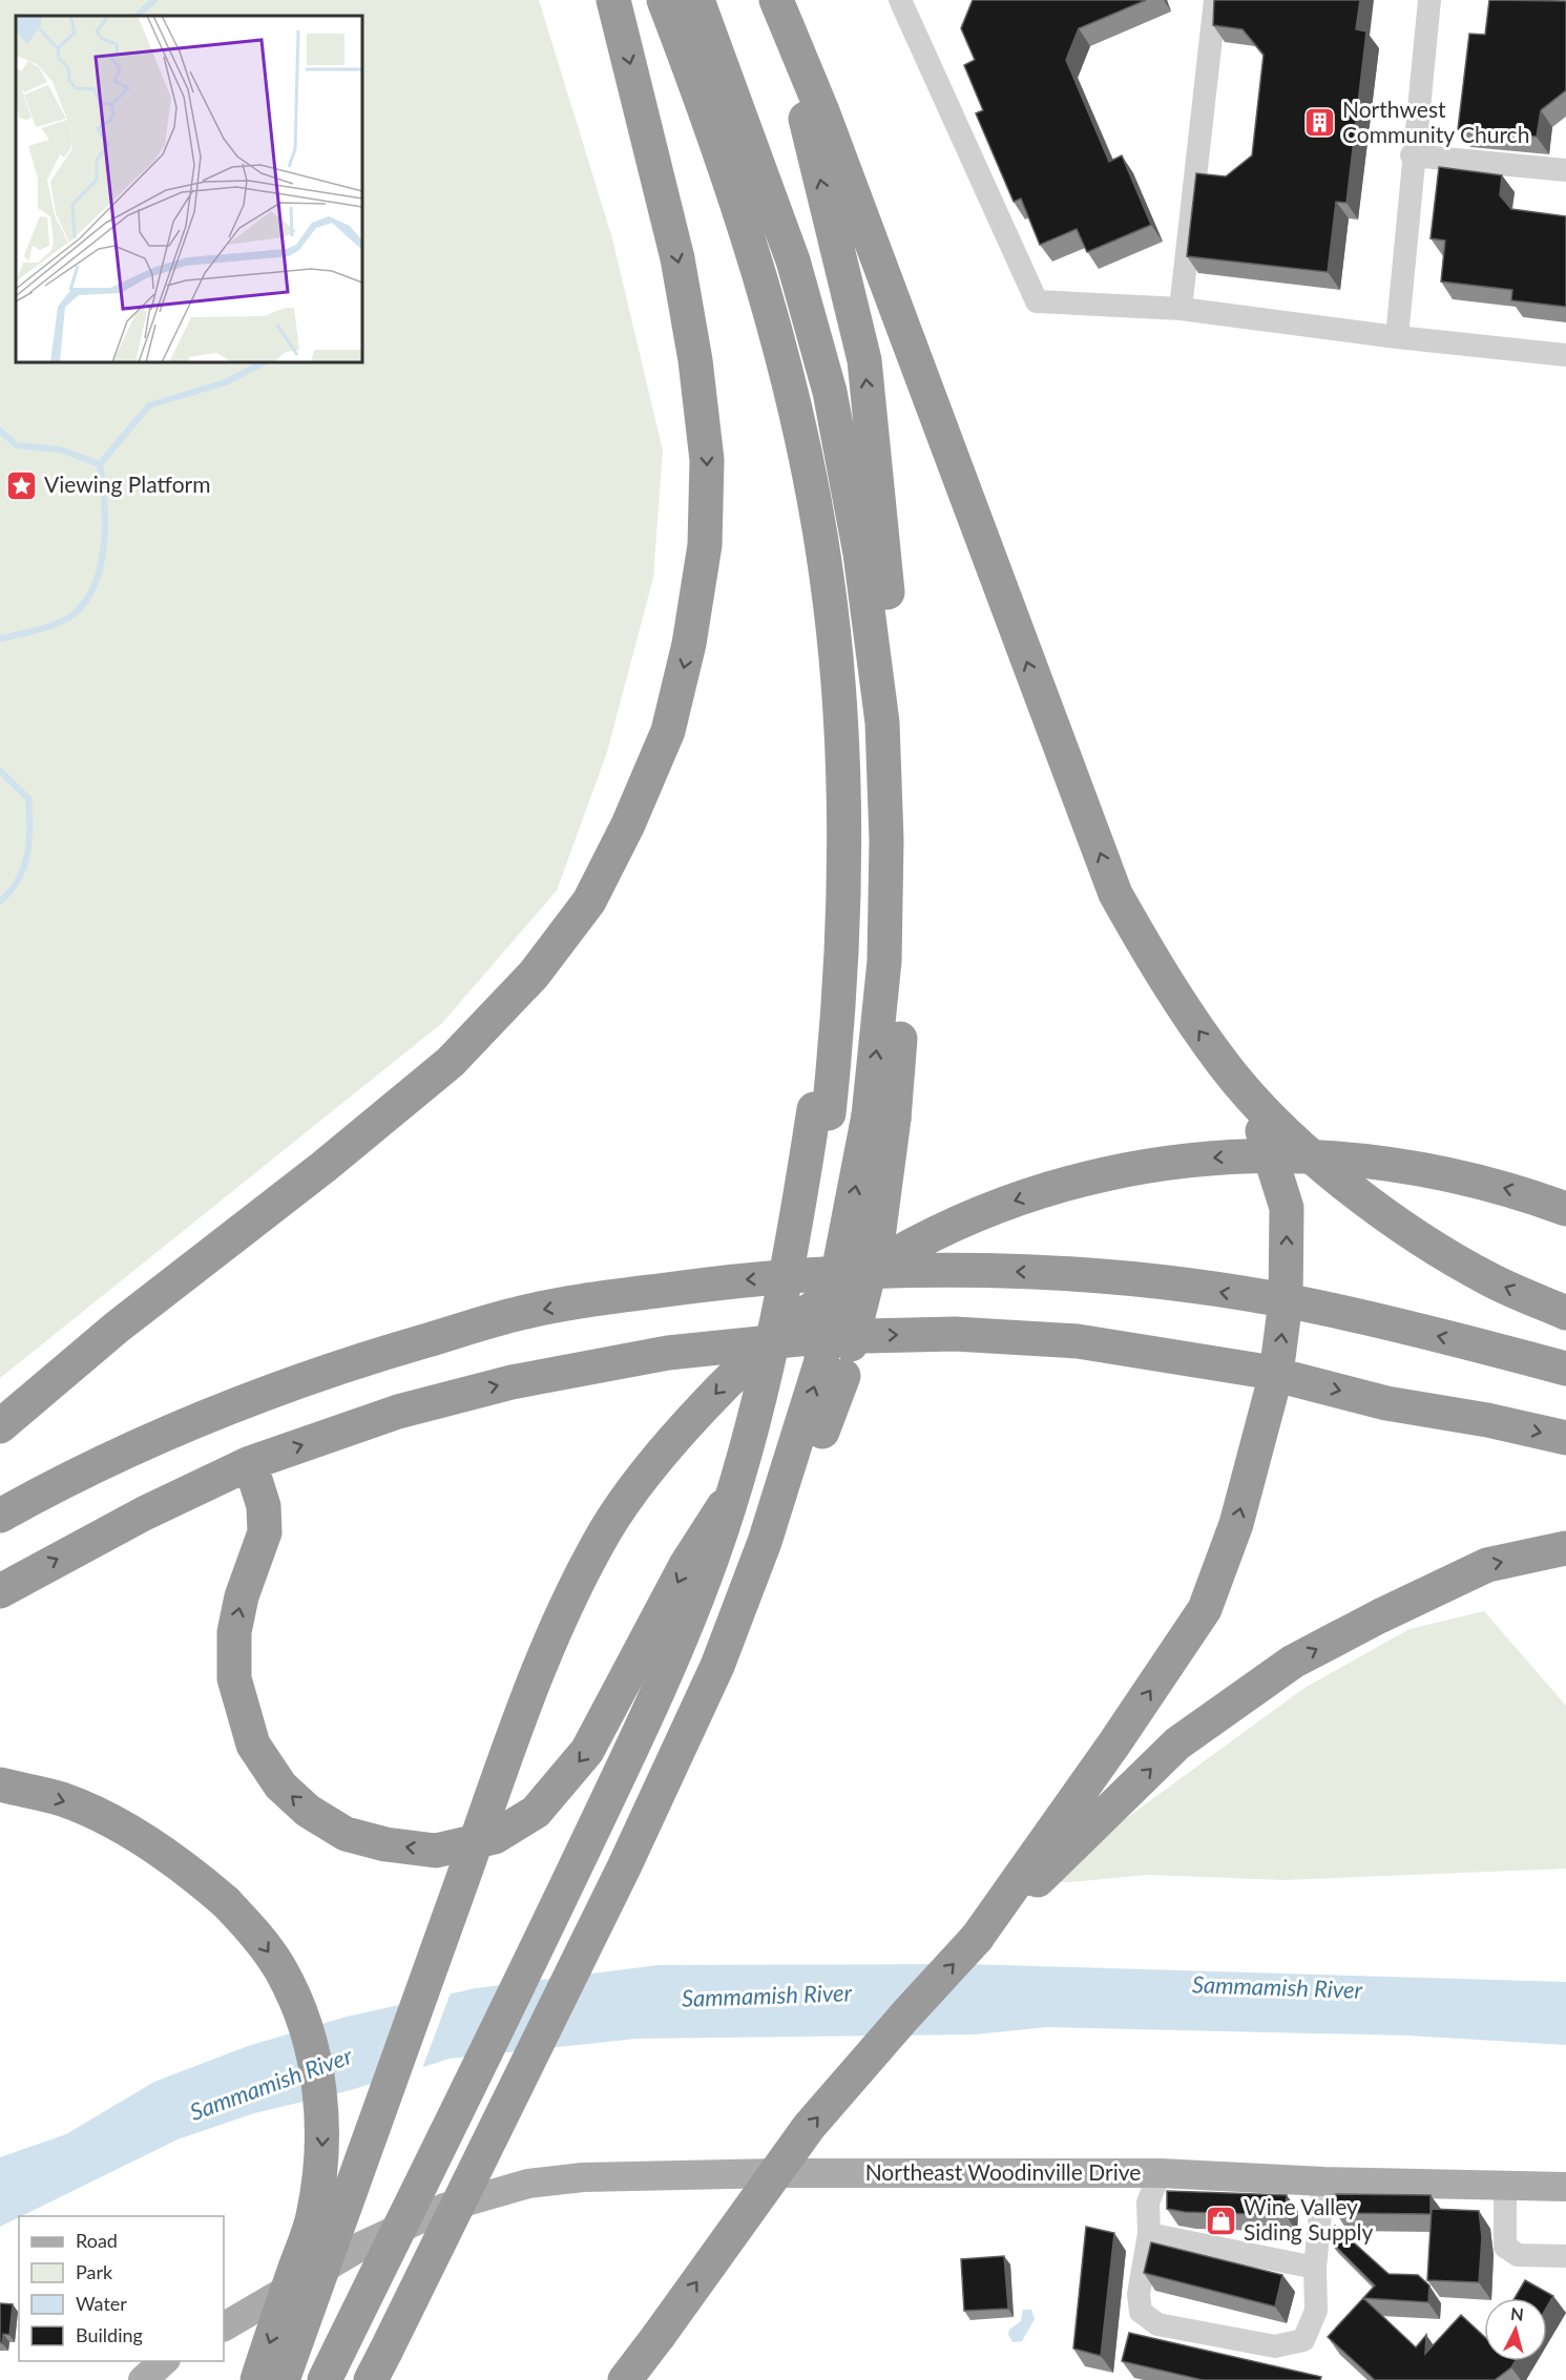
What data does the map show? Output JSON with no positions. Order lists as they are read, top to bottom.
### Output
{
  "streets": {
    "main road": ["Northeast Woodinville Drive"]
  },
  "water": ["Sammamish River"],
  "places": {
    "building": ["Northwest Community Church"],
    "place": ["Viewing Platform"],
    "shop": ["Wine Valley Siding Supply"]
  },
  "legend": [
    "Road",
    "Park",
    "Water",
    "Building"
  ],
  "north": "top"
}
